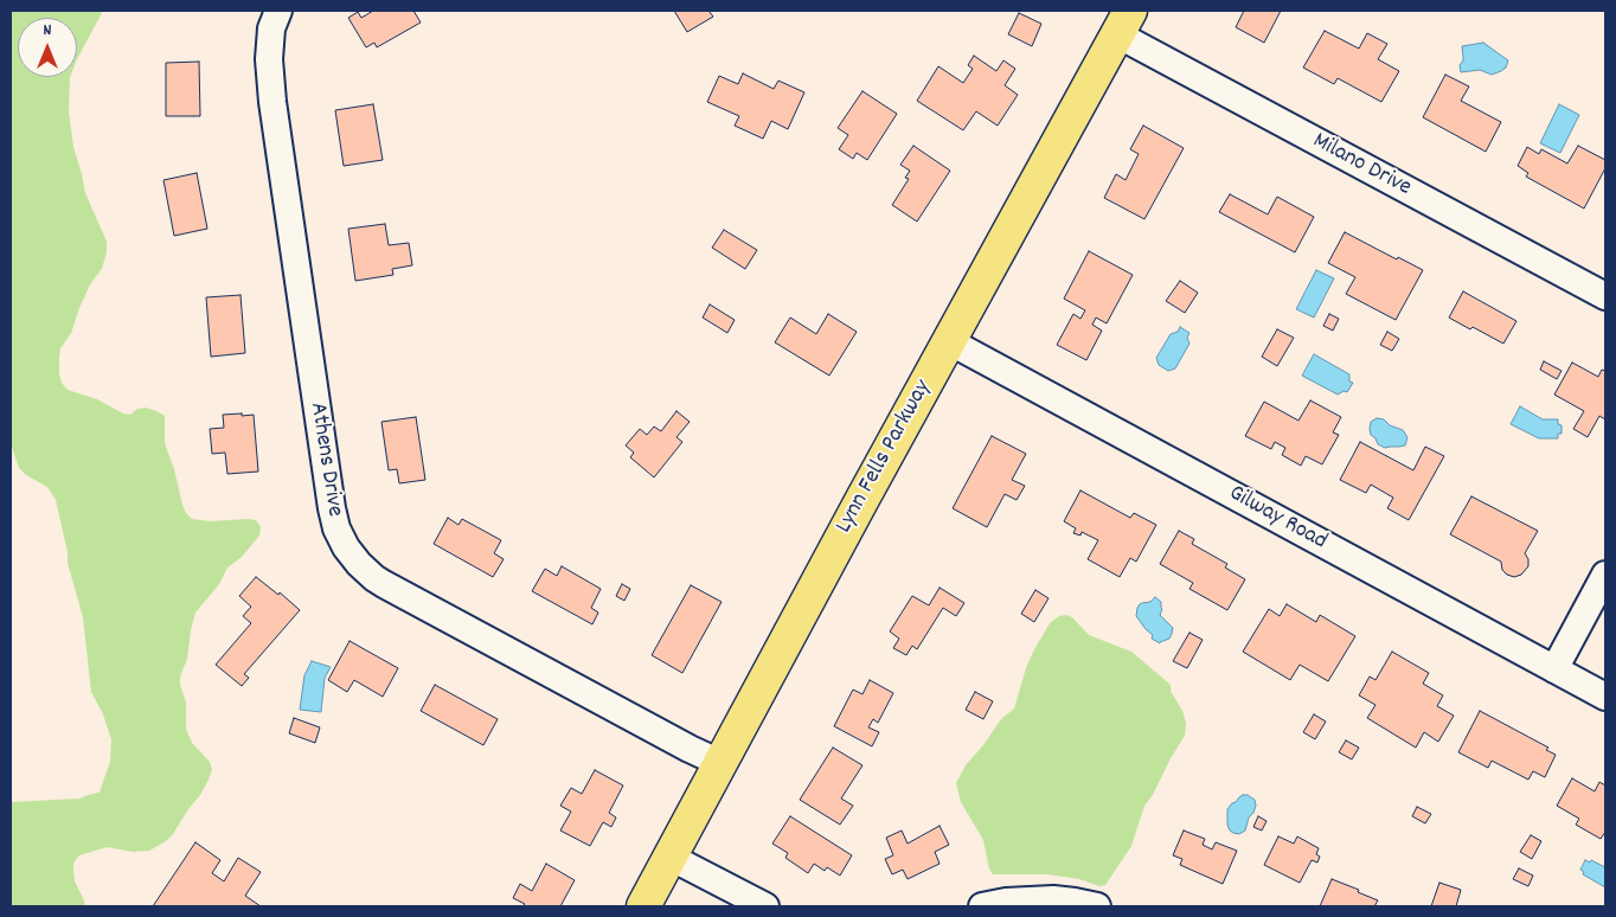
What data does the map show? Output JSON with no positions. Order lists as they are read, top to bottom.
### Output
{
  "streets": {
    "main road": ["Lynn Fells Parkway"],
    "street": ["Milano Drive", "Athens Drive", "Gilway Road"]
  },
  "crossings": [
    ["Milano Drive", "Lynn Fells Parkway"],
    ["Lynn Fells Parkway", "Athens Drive"],
    ["Lynn Fells Parkway", "Gilway Road"]
  ],
  "north": "top"
}
